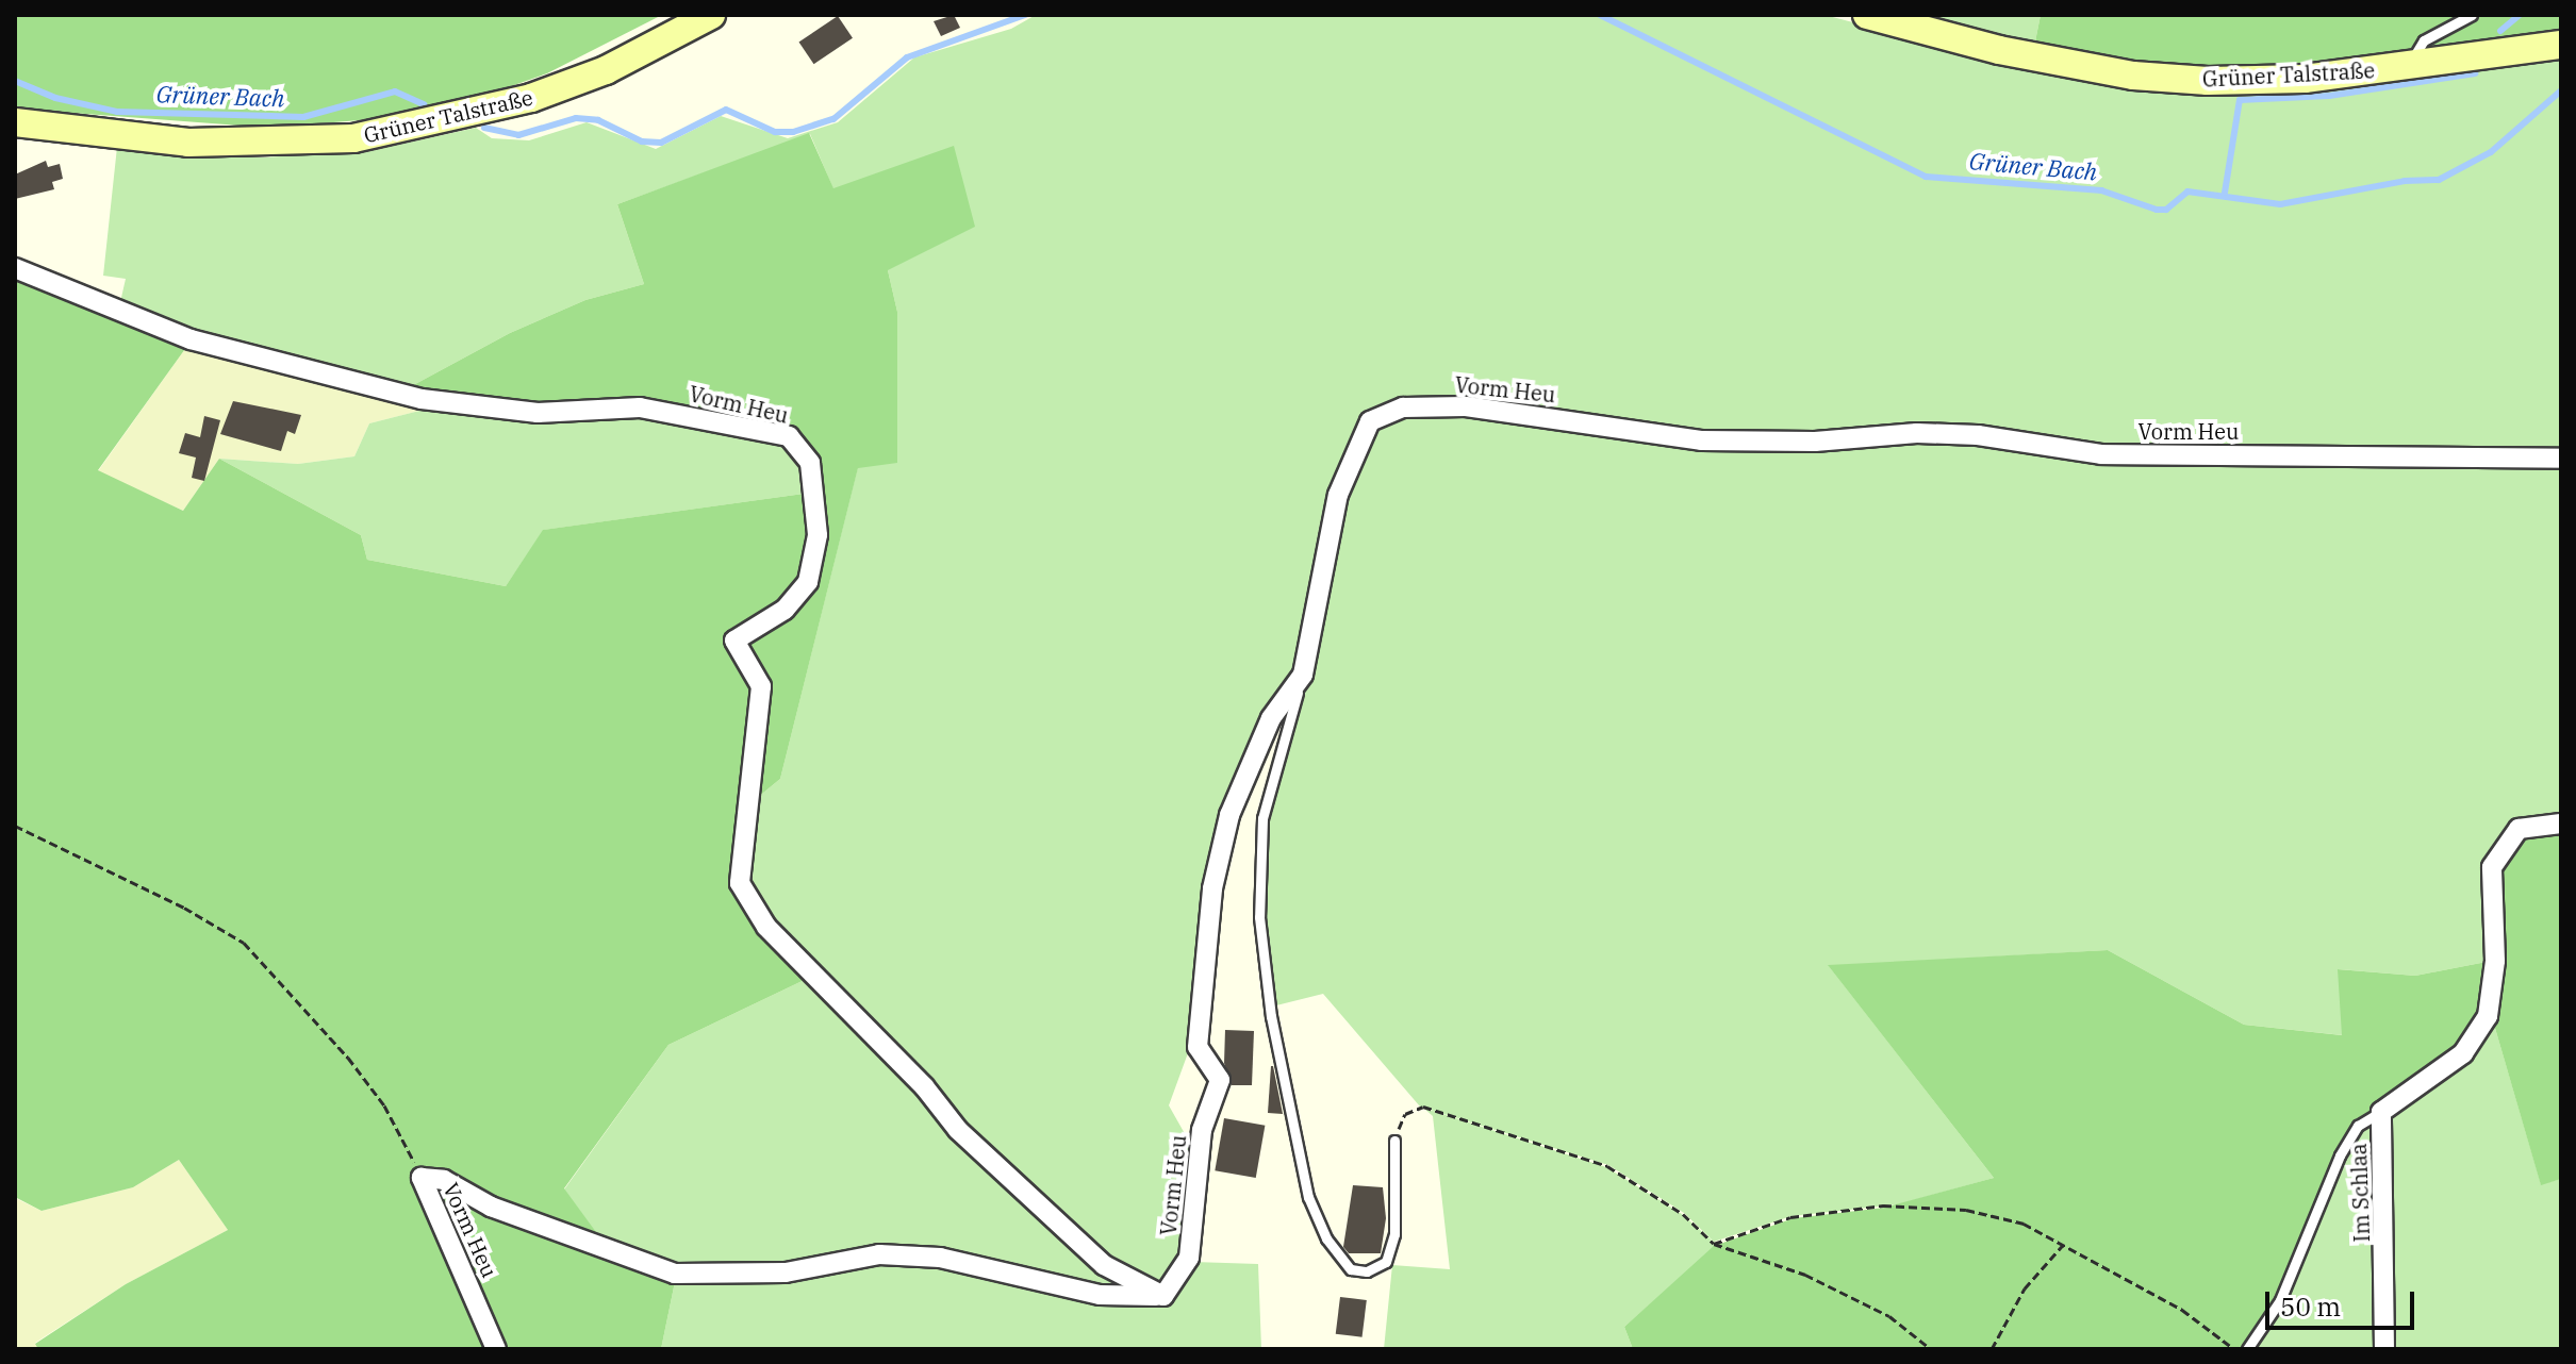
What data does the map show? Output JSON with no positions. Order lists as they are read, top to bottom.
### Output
{
  "streets": {
    "main road": ["Grüner Talstraße"],
    "street": ["Vorm Heu", "Im Schlaa"]
  },
  "water": ["Grüner Bach"],
  "scale_bar": "50 m"
}
